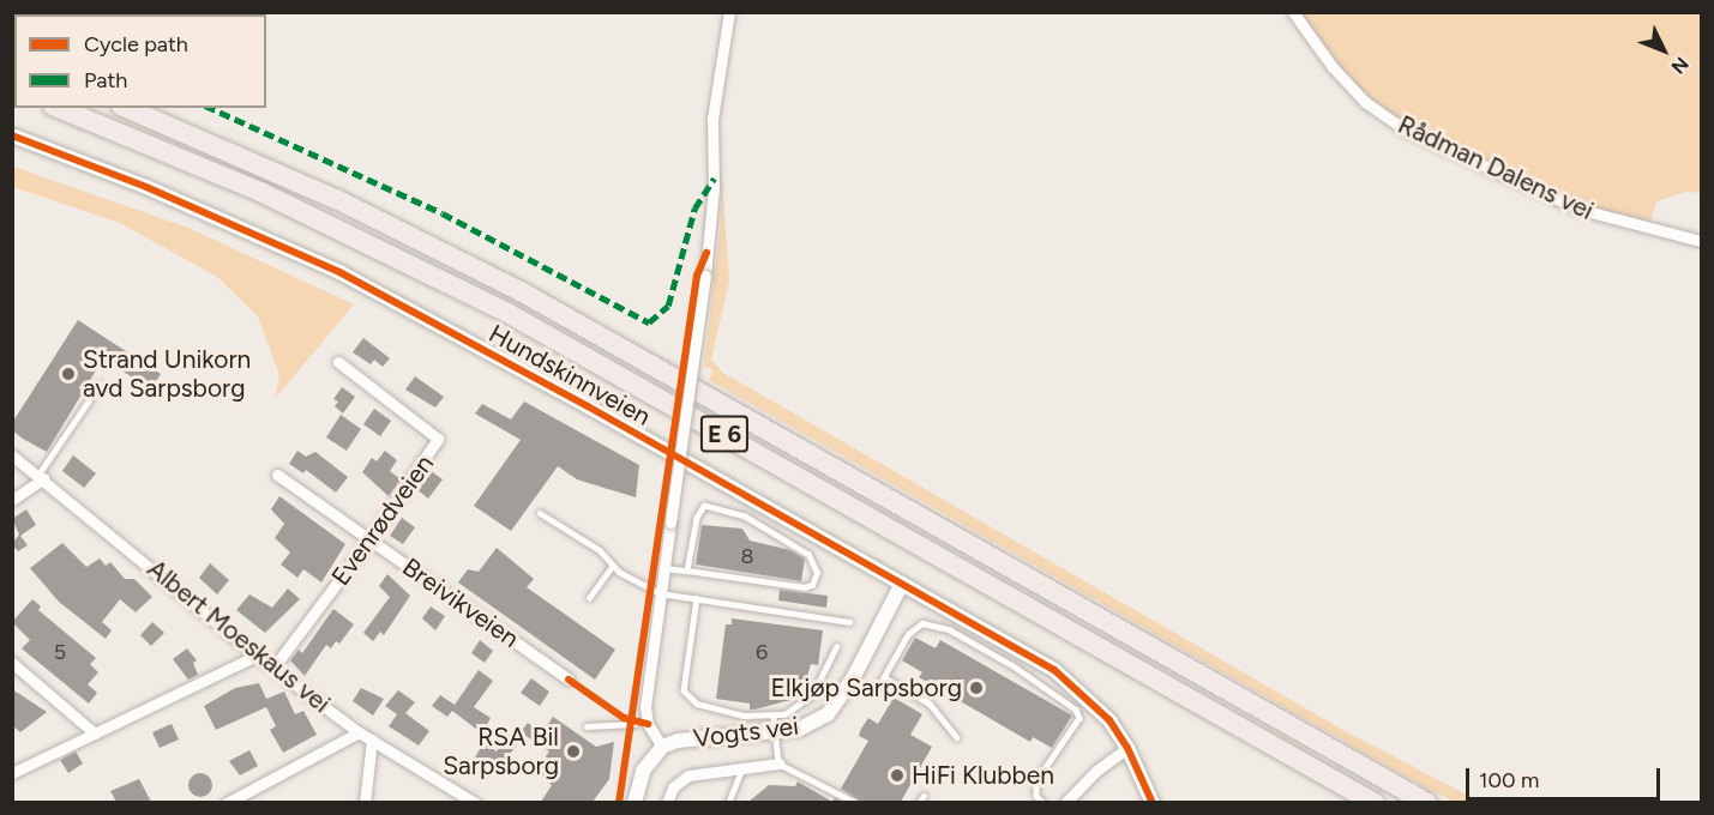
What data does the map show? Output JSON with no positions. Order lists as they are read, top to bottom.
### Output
{
  "streets": {
    "highway": ["E 6"],
    "street": [
      "Rådman Dalens vei",
      "Hundskinnveien",
      "Evenrødveien",
      "Breivikveien",
      "Albert Moeskaus vei",
      "Vogts vei"
    ]
  },
  "crossings": [
    ["Hundskinnveien", "Vogts vei"],
    ["Evenrødveien", "Breivikveien"],
    ["Evenrødveien", "Albert Moeskaus vei"]
  ],
  "places": [
    "Strand Unikorn avd Sarpsborg",
    "Elkjøp Sarpsborg",
    "RSA Bil Sarpsborg",
    "HiFi Klubben"
  ],
  "house_numbers": ["8", "5", "6"],
  "legend": ["Cycle path", "Path"],
  "scale_bar": "100 m",
  "north": "bottom right"
}
